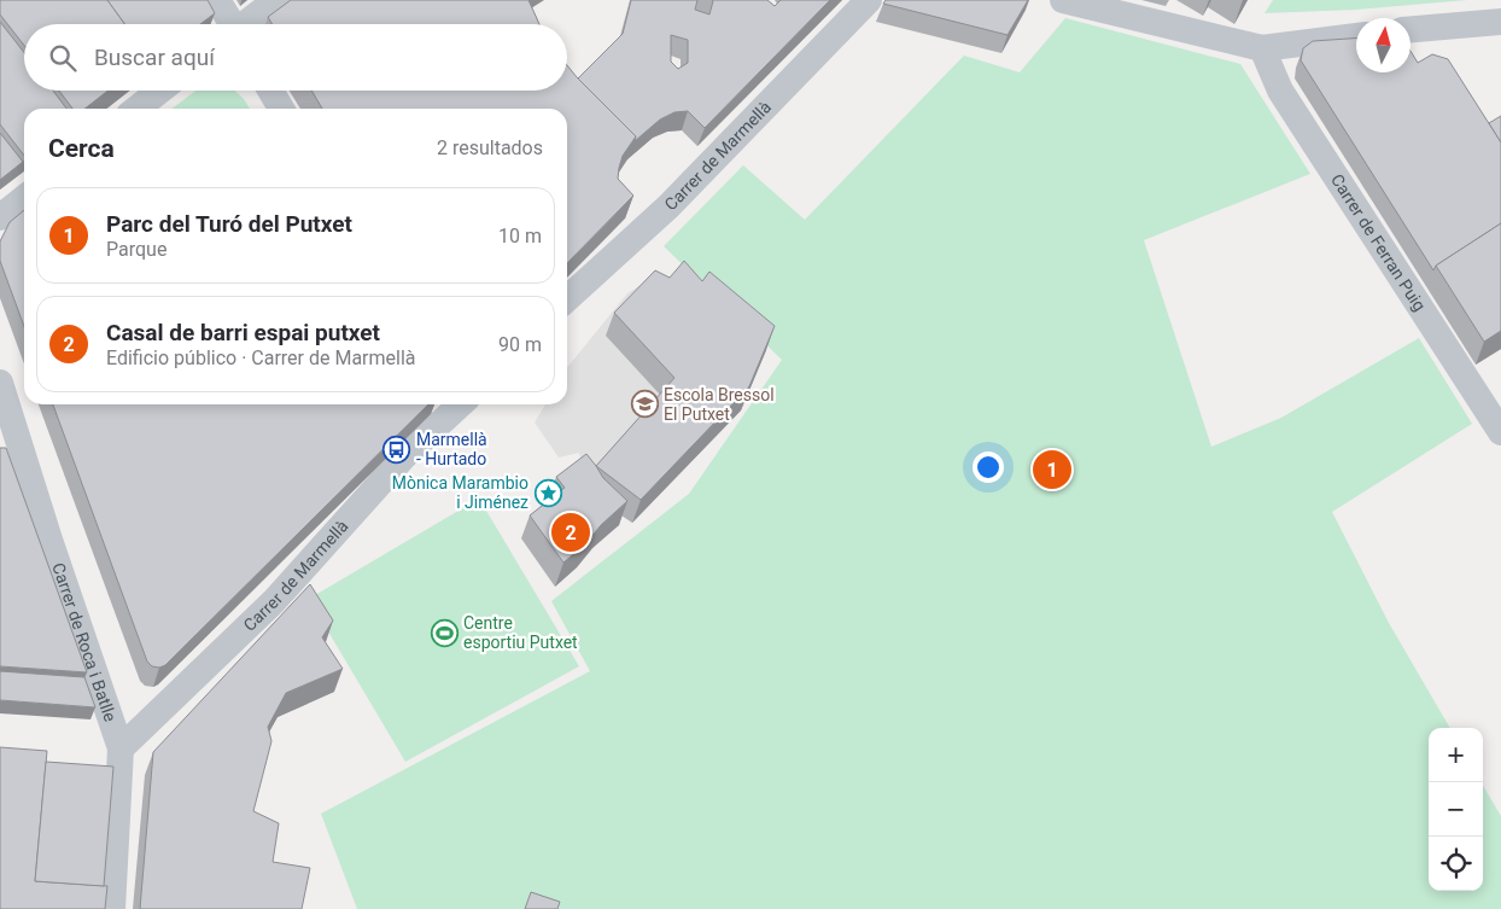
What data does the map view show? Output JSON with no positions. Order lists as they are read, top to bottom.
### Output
{
  "streets": {
    "street": ["Carrer de Marmellà", "Carrer de Ferran Puig", "Carrer de Roca i Batlle"]
  },
  "crossings": [
    ["Carrer de Marmellà", "Carrer de Roca i Batlle"]
  ],
  "places": {
    "school or university": ["Escola Bressol El Putxet"],
    "bus stop": ["Marmellà - Hurtado"],
    "place": ["Mònica Marambio i Jiménez"],
    "sports": ["Centre esportiu Putxet"]
  },
  "north": "top",
  "page": {
    "search": "Buscar aquí",
    "heading": ["Cerca", "2 resultados"],
    "list": [
      {
        "mark": "1",
        "name": "Parc del Turó del Putxet",
        "note": "Parque",
        "value": "10 m"
      },
      {
        "mark": "2",
        "name": "Casal de barri espai putxet",
        "note": "Edificio público · Carrer de Marmellà",
        "value": "90 m"
      }
    ],
    "pins": ["1", "2"],
    "map_buttons": ["+", "−"]
  }
}
